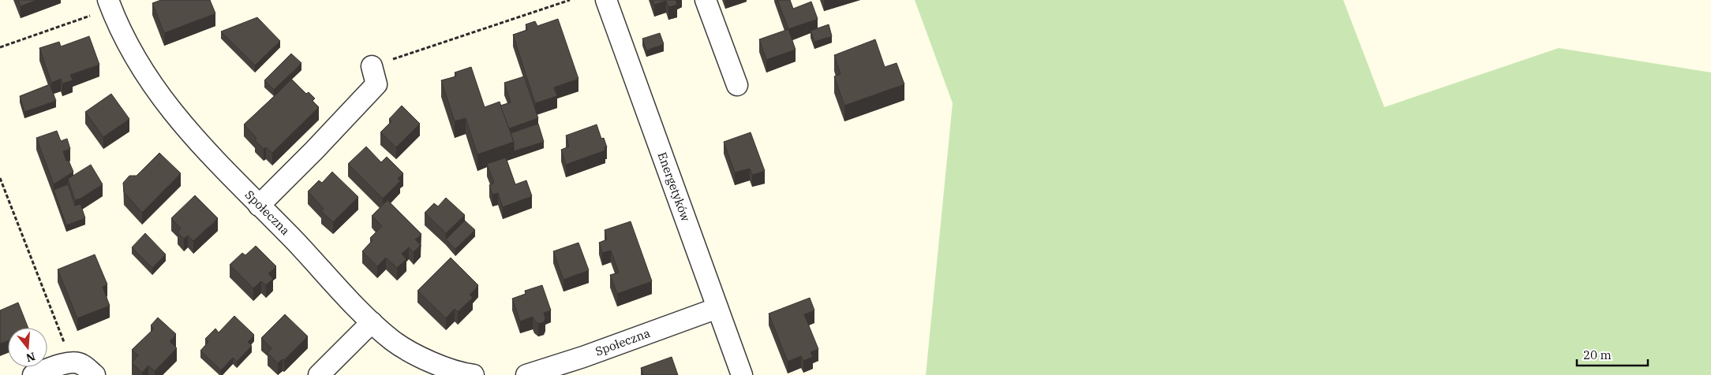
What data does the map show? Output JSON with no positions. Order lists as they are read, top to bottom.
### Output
{
  "streets": {
    "street": ["Energetyków", "Społeczna"]
  },
  "crossings": [
    ["Energetyków", "Społeczna"]
  ],
  "scale_bar": "20 m",
  "north": "bottom"
}
